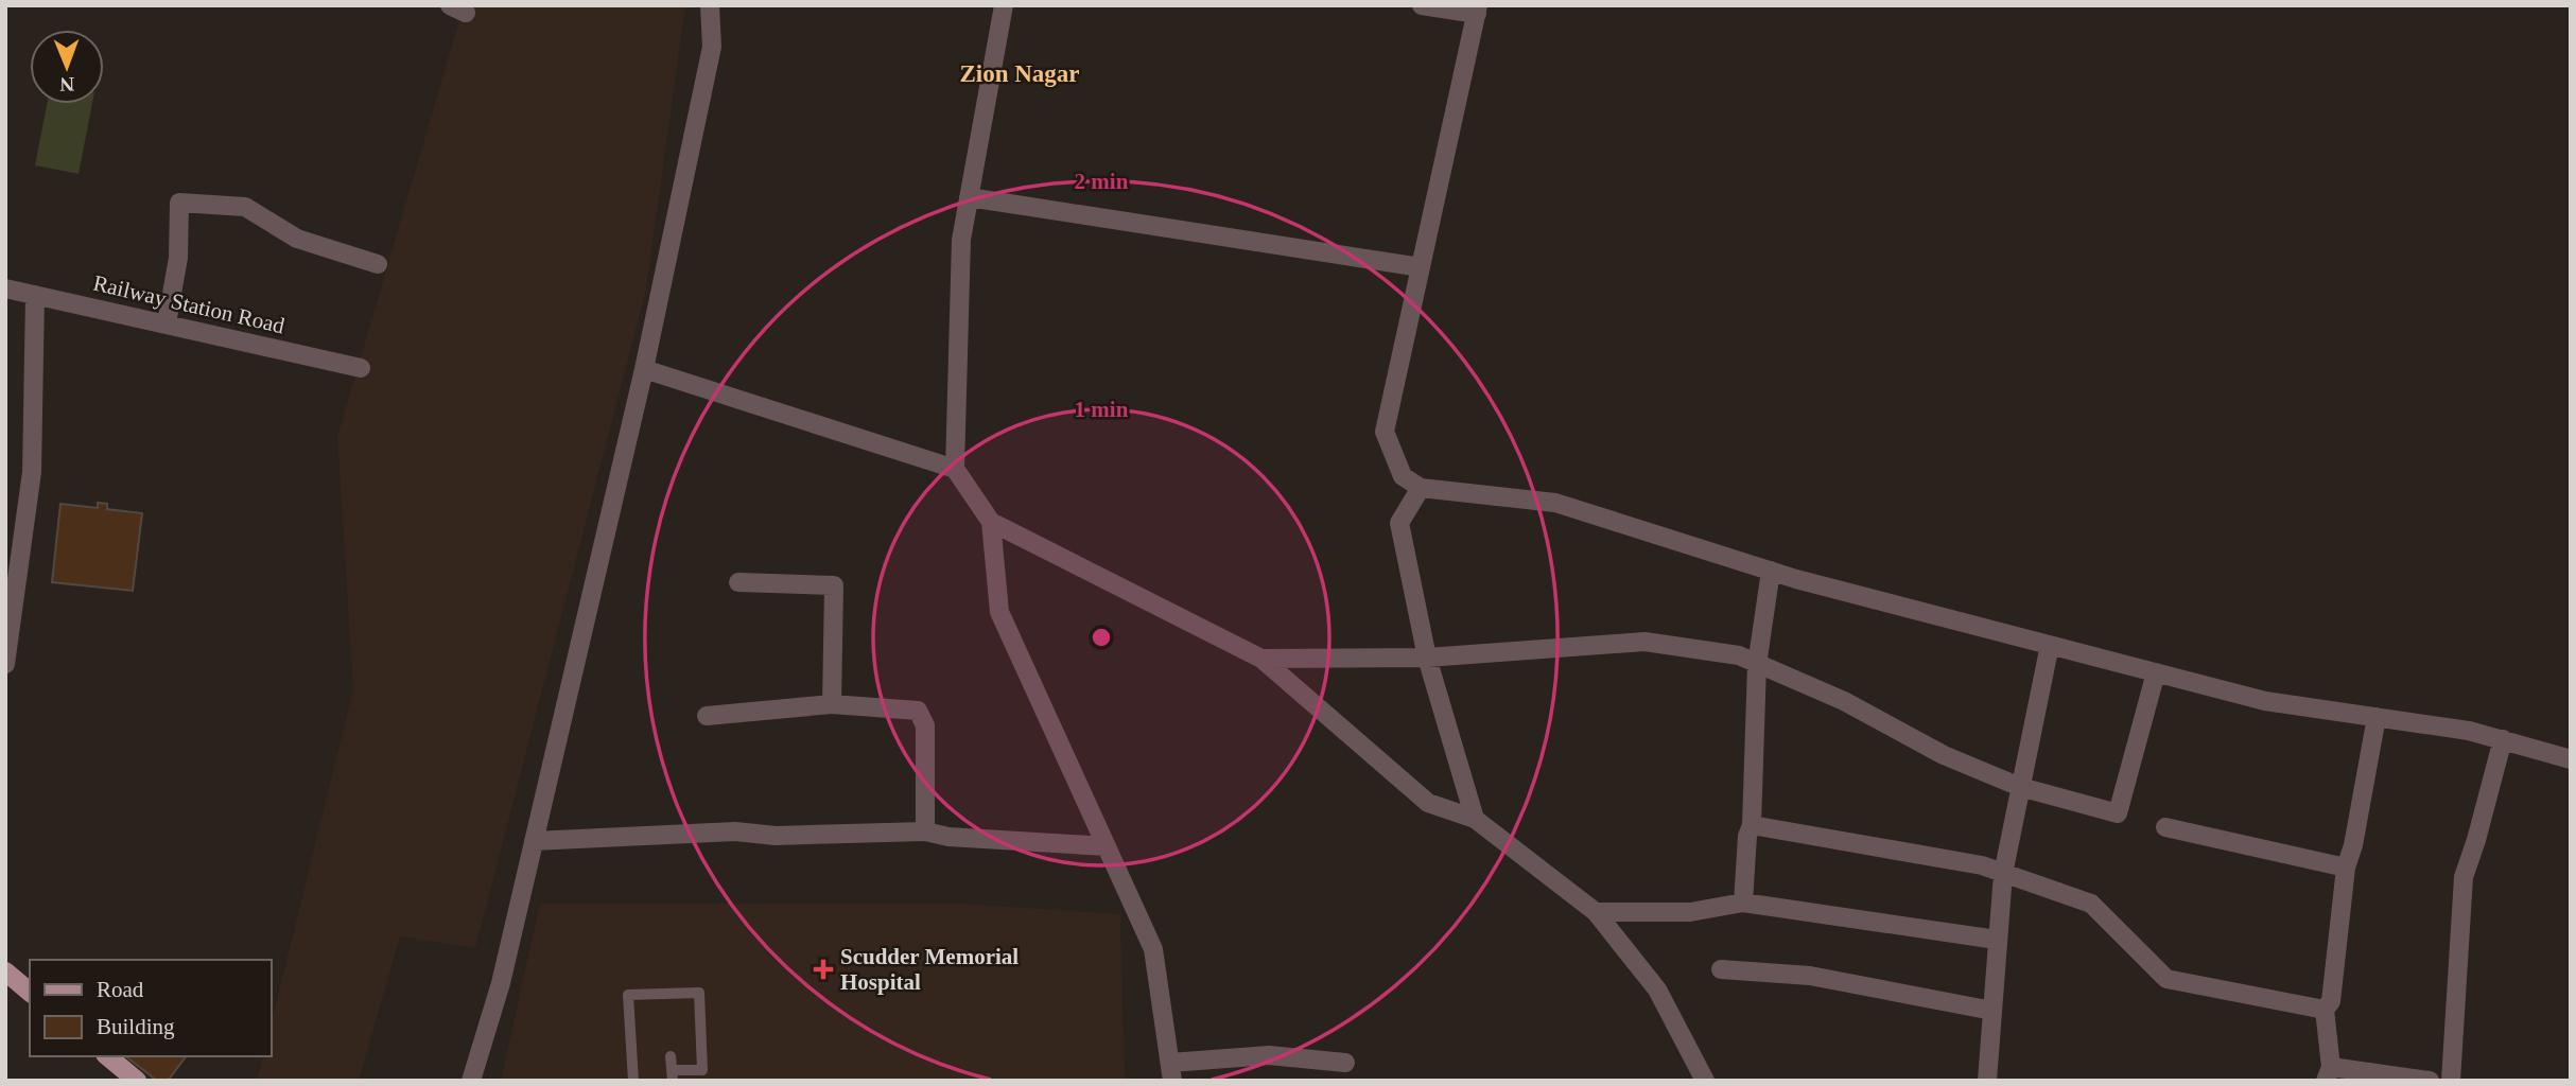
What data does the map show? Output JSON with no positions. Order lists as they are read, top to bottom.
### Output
{
  "streets": {
    "street": ["Railway Station Road"]
  },
  "districts": ["Zion Nagar"],
  "places": {
    "health": ["Scudder Memorial Hospital"]
  },
  "legend": ["Road", "Building"],
  "north": "bottom",
  "rings": ["2 min", "1 min"]
}
